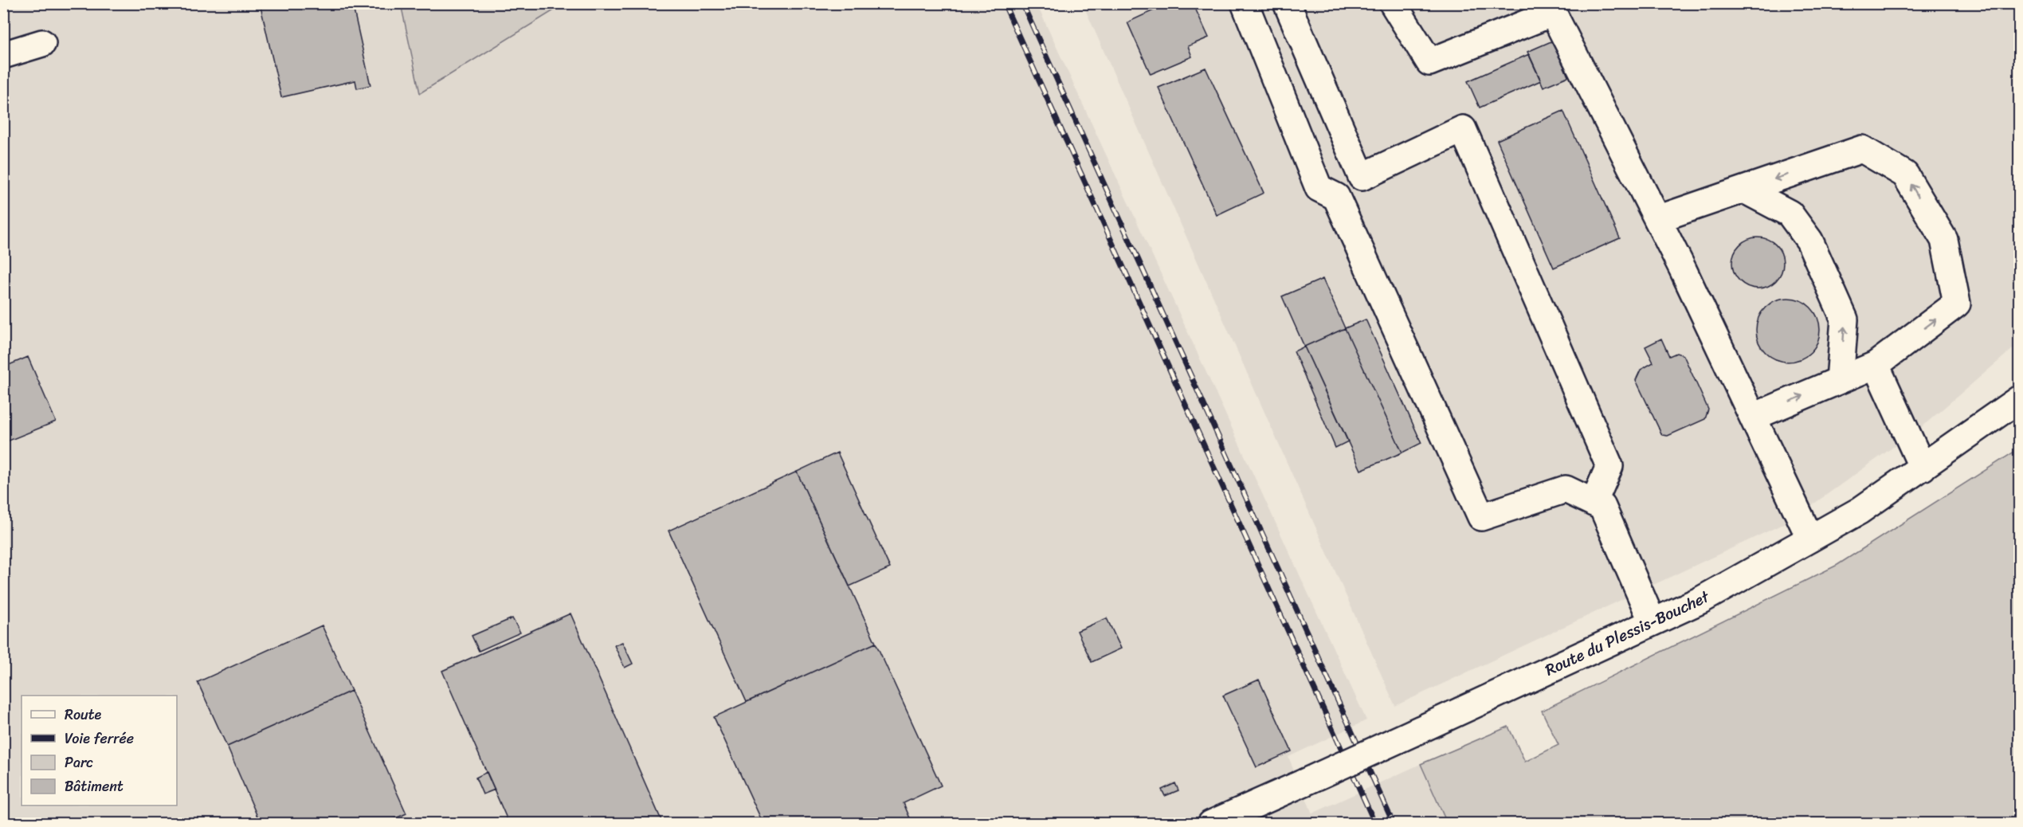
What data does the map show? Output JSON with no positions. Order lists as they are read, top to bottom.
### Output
{
  "streets": {
    "street": ["Route du Plessis-Bouchet"]
  },
  "legend": [
    "Route",
    "Voie ferrée",
    "Parc",
    "Bâtiment"
  ]
}
